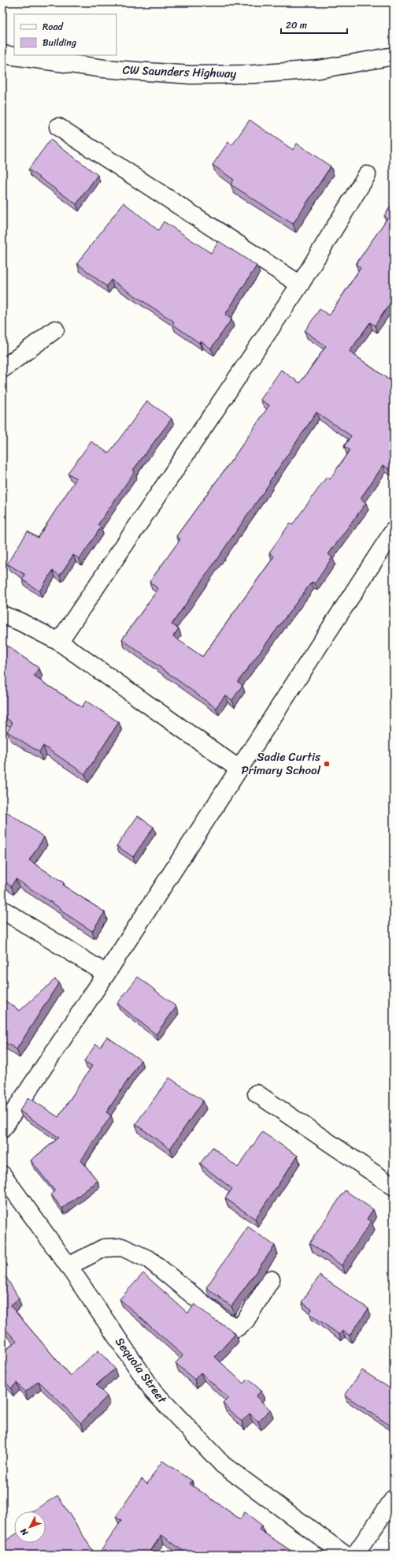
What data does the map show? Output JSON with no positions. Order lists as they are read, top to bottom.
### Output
{
  "streets": {
    "street": ["CW Saunders Highway", "Sequoia Street"]
  },
  "places": ["Sadie Curtis Primary School"],
  "legend": ["Road", "Building"],
  "scale_bar": "20 m",
  "north": "bottom left"
}
